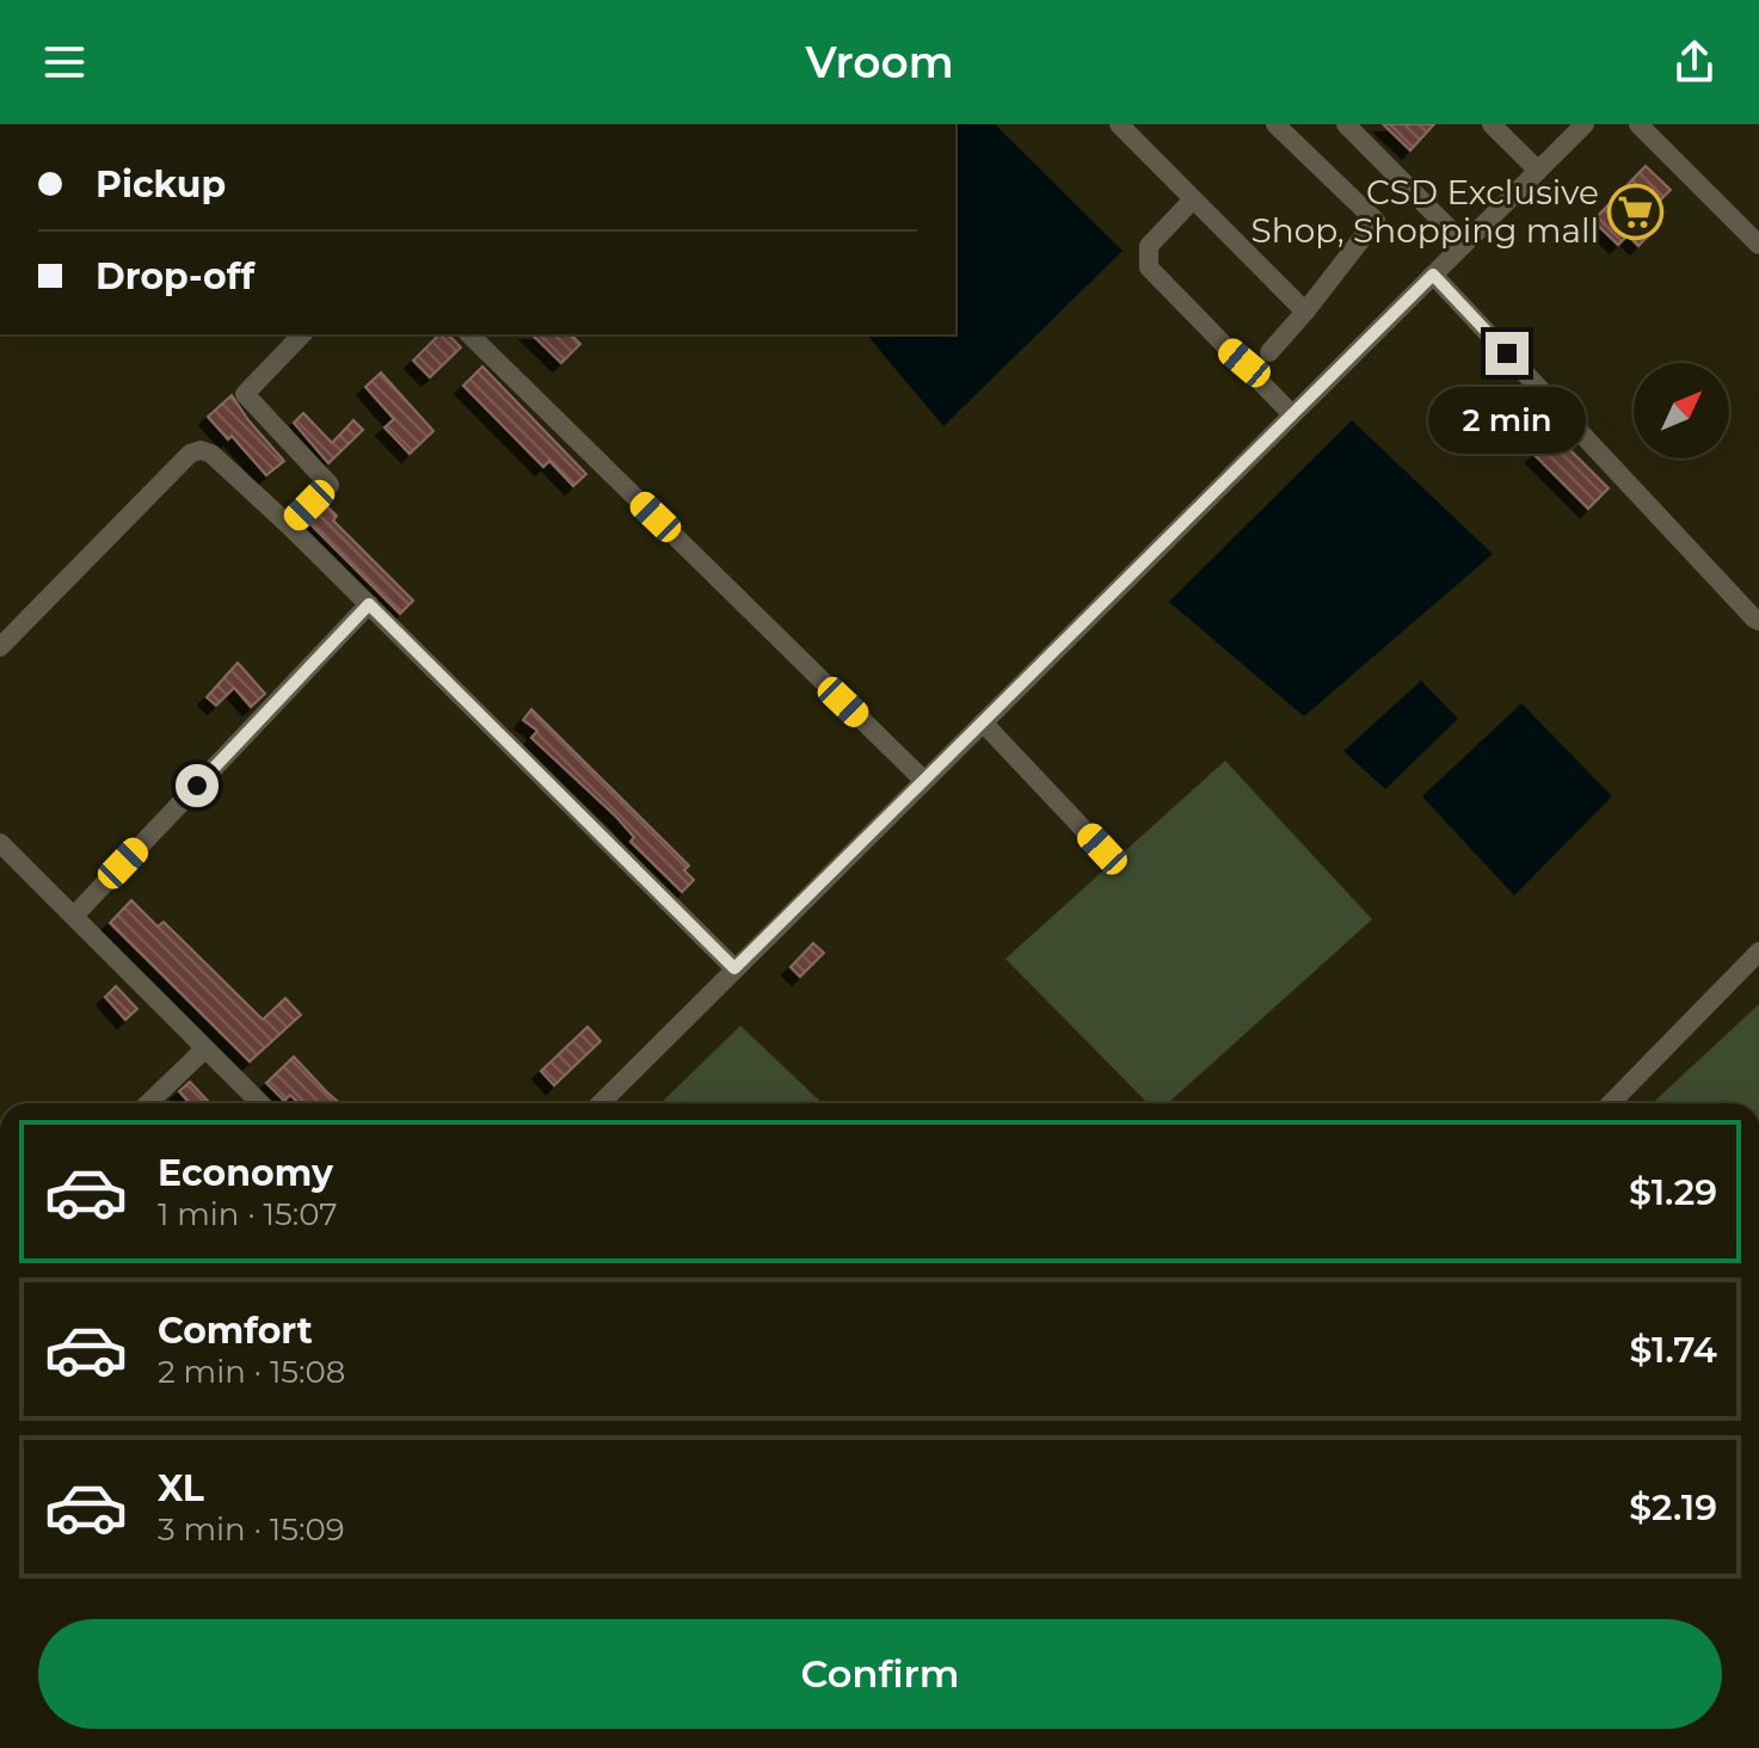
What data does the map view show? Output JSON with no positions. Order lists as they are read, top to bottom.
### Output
{
  "places": {
    "supermarket": ["CSD Exclusive Shop, Shopping mall"]
  },
  "north": "top right",
  "page": {
    "header": "Vroom",
    "banner": ["Pickup", "Drop-off"],
    "bubble": "2 min",
    "list": [
      {
        "name": "Economy",
        "note": "1 min · 15:07",
        "value": "$1.29"
      },
      {
        "name": "Comfort",
        "note": "2 min · 15:08",
        "value": "$1.74"
      },
      {
        "name": "XL",
        "note": "3 min · 15:09",
        "value": "$2.19"
      }
    ],
    "buttons": "Confirm"
  }
}
